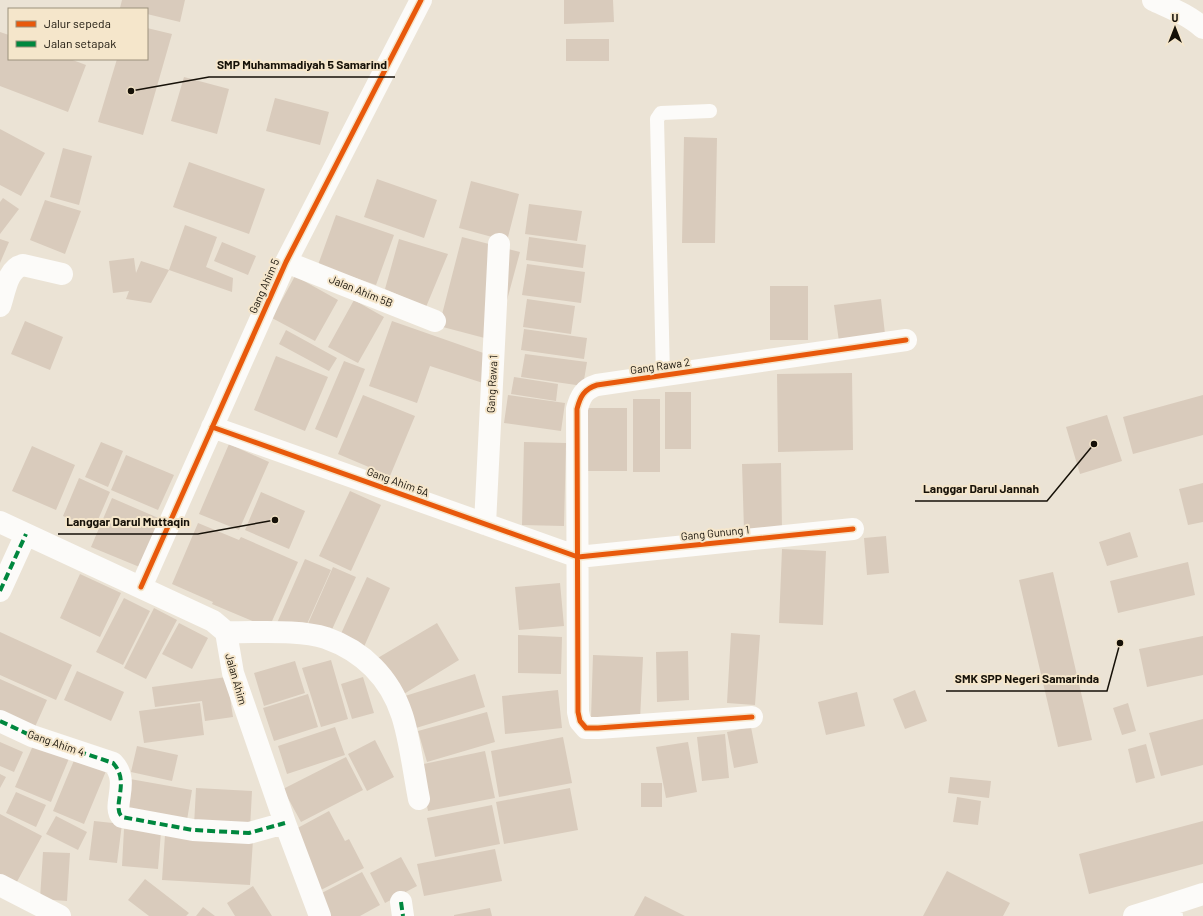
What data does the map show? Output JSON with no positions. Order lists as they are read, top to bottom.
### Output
{
  "streets": {
    "street": [
      "Gang Ahim 5",
      "Jalan Ahim 5B",
      "Gang Rawa 2",
      "Gang Rawa 1",
      "Gang Ahim 5A",
      "Gang Gunung 1",
      "Jalan Ahim",
      "Gang Ahim 4"
    ]
  },
  "crossings": [
    ["Gang Ahim 5", "Jalan Ahim 5B"],
    ["Gang Ahim 5", "Gang Ahim 5A"],
    ["Gang Rawa 2", "Gang Ahim 5A"],
    ["Gang Rawa 2", "Gang Gunung 1"],
    ["Gang Rawa 1", "Gang Ahim 5A"],
    ["Gang Ahim 5A", "Gang Gunung 1"],
    ["Jalan Ahim", "Gang Ahim 4"]
  ],
  "places": [
    "SMP Muhammadiyah 5 Samarind",
    "Langgar Darul Jannah",
    "Langgar Darul Muttaqin",
    "SMK SPP Negeri Samarinda"
  ],
  "legend": ["Jalur sepeda", "Jalan setapak"],
  "north": "top"
}
